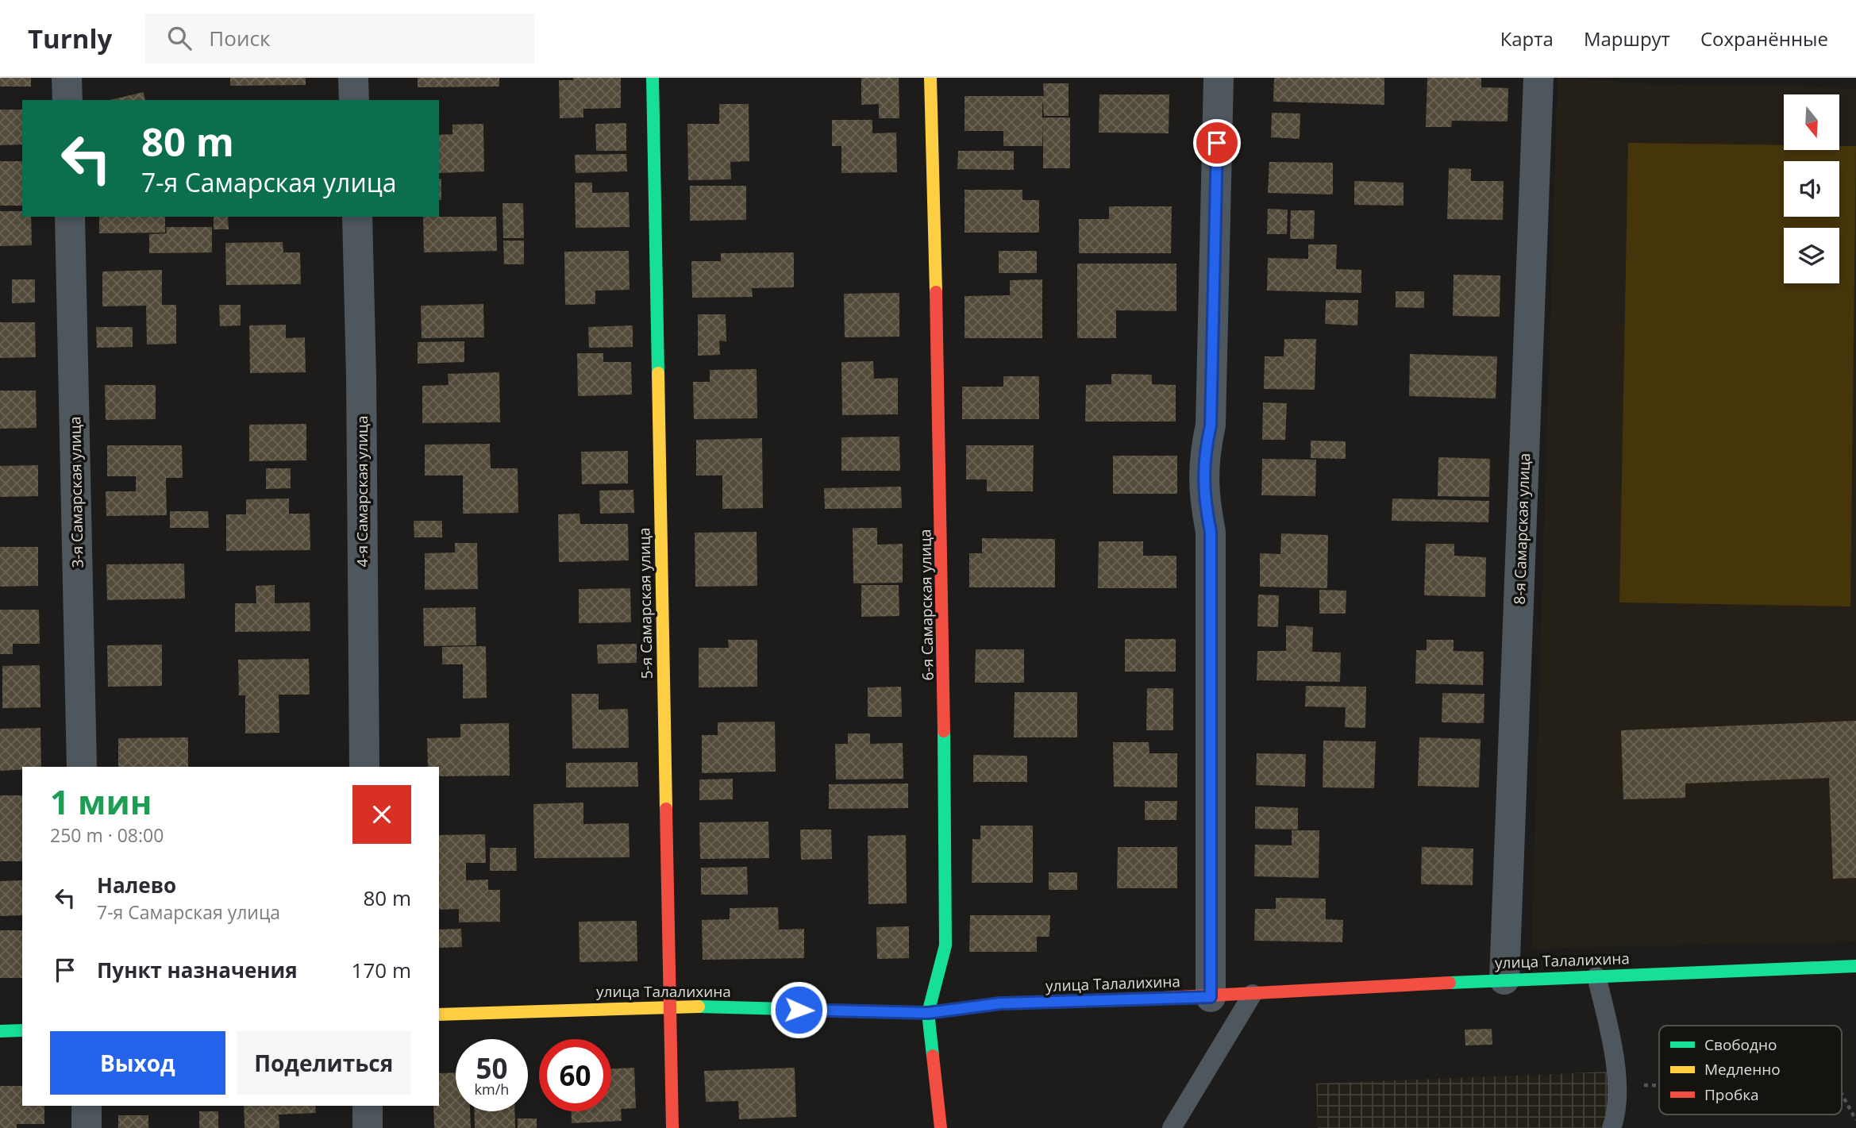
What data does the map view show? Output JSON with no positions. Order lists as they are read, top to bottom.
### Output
{
  "streets": {
    "street": [
      "4-я Самарская улица",
      "3-я Самарская улица",
      "8-я Самарская улица",
      "5-я Самарская улица",
      "6-я Самарская улица",
      "улица Талалихина"
    ]
  },
  "crossings": [
    ["8-я Самарская улица", "улица Талалихина"],
    ["5-я Самарская улица", "улица Талалихина"],
    ["6-я Самарская улица", "улица Талалихина"]
  ],
  "legend": ["Свободно", "Медленно", "Пробка"],
  "north": "bottom",
  "page": {
    "header": "Turnly",
    "search": "Поиск",
    "nav": ["Карта", "Маршрут", "Сохранённые"],
    "turn": ["80 m", "7-я Самарская улица"],
    "heading": ["1 мин", "250 m · 08:00"],
    "list": [
      {
        "name": "Налево",
        "note": "7-я Самарская улица",
        "value": "80 m"
      },
      {
        "name": "Пункт назначения",
        "value": "170 m"
      }
    ],
    "buttons": ["Выход", "Поделиться"],
    "speed": "50 km/h",
    "limit": "60"
  }
}
